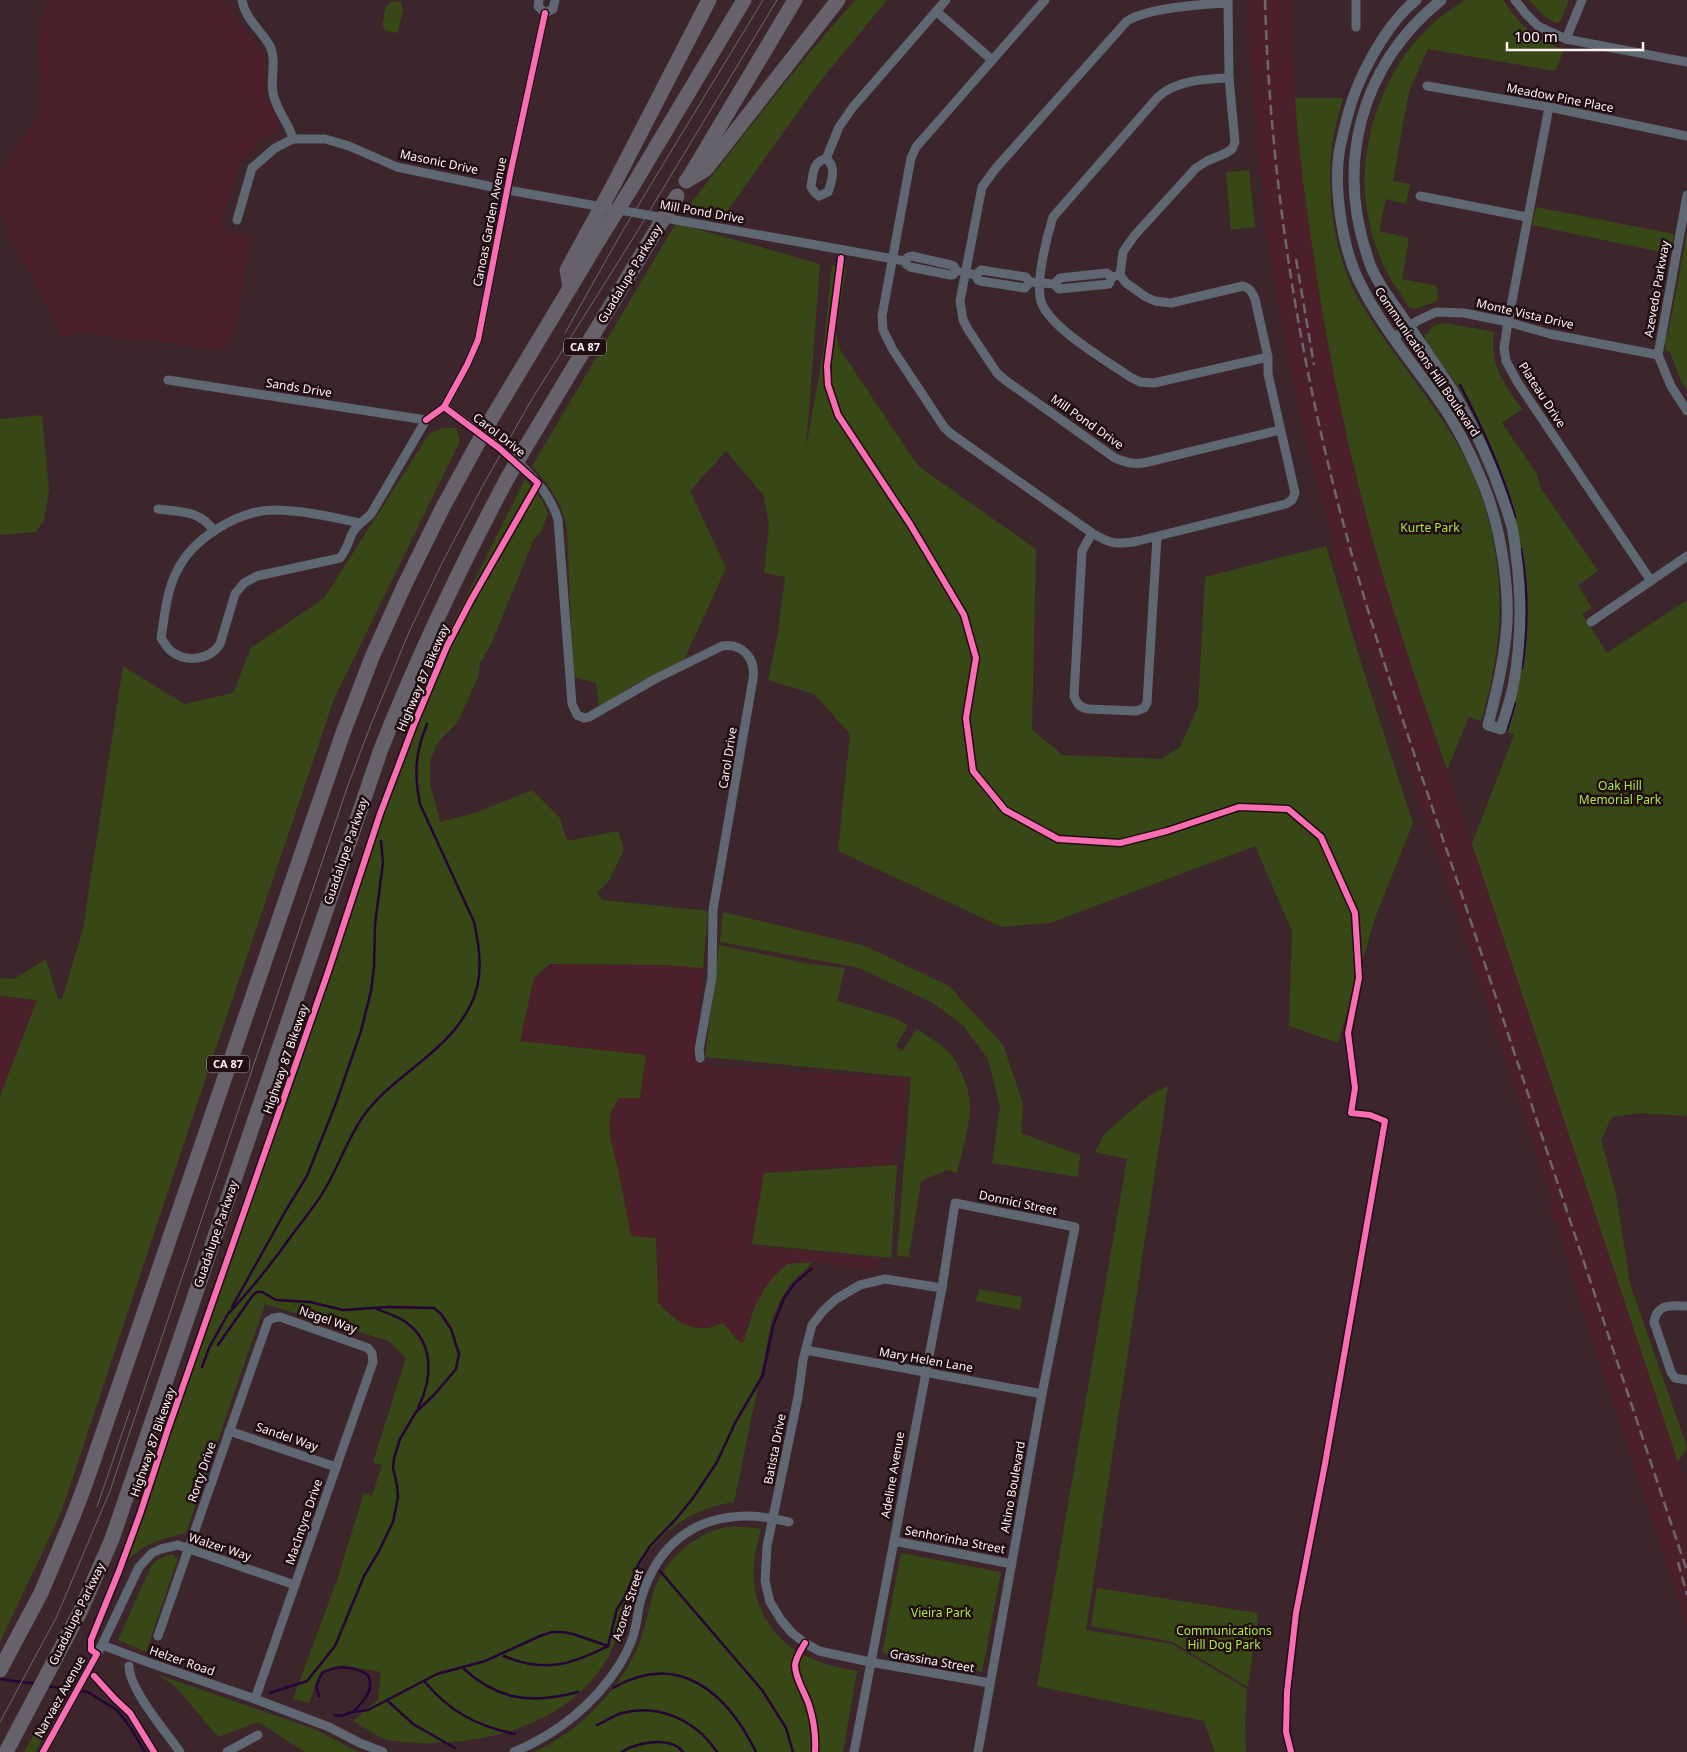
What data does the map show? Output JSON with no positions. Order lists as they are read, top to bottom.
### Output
{
  "streets": {
    "highway": ["Guadalupe Parkway", "CA 87"],
    "street": [
      "Meadow Pine Place",
      "Masonic Drive",
      "Mill Pond Drive",
      "Canoas Garden Avenue",
      "Azevedo Parkway",
      "Monte Vista Drive",
      "Communications Hill Boulevard",
      "Sands Drive",
      "Plateau Drive",
      "Carol Drive",
      "Donnici Street",
      "Nagel Way",
      "Mary Helen Lane",
      "Sandel Way",
      "Batista Drive",
      "Rorty Drive",
      "Adeline Avenue",
      "Altino Boulevard",
      "MacIntyre Drive",
      "Senhorinha Street",
      "Walzer Way",
      "Azores Street",
      "Helzer Road",
      "Grassina Street",
      "Narvaez Avenue"
    ],
    "cycle path": ["Highway 87 Bikeway"]
  },
  "crossings": [
    ["Meadow Pine Place", "Plateau Drive"],
    ["Masonic Drive", "Mill Pond Drive"],
    ["Masonic Drive", "Canoas Garden Avenue"],
    ["Mill Pond Drive", "Canoas Garden Avenue"],
    ["Canoas Garden Avenue", "Sands Drive"],
    ["Canoas Garden Avenue", "Carol Drive"],
    ["Azevedo Parkway", "Monte Vista Drive"],
    ["Monte Vista Drive", "Communications Hill Boulevard"],
    ["Monte Vista Drive", "Plateau Drive"],
    ["Donnici Street", "Adeline Avenue"],
    ["Donnici Street", "Altino Boulevard"],
    ["Nagel Way", "Rorty Drive"],
    ["Nagel Way", "MacIntyre Drive"],
    ["Mary Helen Lane", "Batista Drive"],
    ["Mary Helen Lane", "Adeline Avenue"],
    ["Mary Helen Lane", "Altino Boulevard"],
    ["Sandel Way", "Rorty Drive"],
    ["Sandel Way", "MacIntyre Drive"],
    ["Batista Drive", "Adeline Avenue"],
    ["Batista Drive", "Azores Street"],
    ["Batista Drive", "Grassina Street"],
    ["Rorty Drive", "Walzer Way"],
    ["Adeline Avenue", "Senhorinha Street"],
    ["Adeline Avenue", "Grassina Street"],
    ["Altino Boulevard", "Senhorinha Street"],
    ["Altino Boulevard", "Grassina Street"],
    ["MacIntyre Drive", "Walzer Way"],
    ["MacIntyre Drive", "Helzer Road"],
    ["Walzer Way", "Helzer Road"],
    ["Walzer Way", "Narvaez Avenue"],
    ["Helzer Road", "Narvaez Avenue"]
  ],
  "parks": [
    "Kurte Park",
    "Oak Hill Memorial Park",
    "Vieira Park",
    "Communications Hill Dog Park"
  ],
  "scale_bar": "100 m"
}
